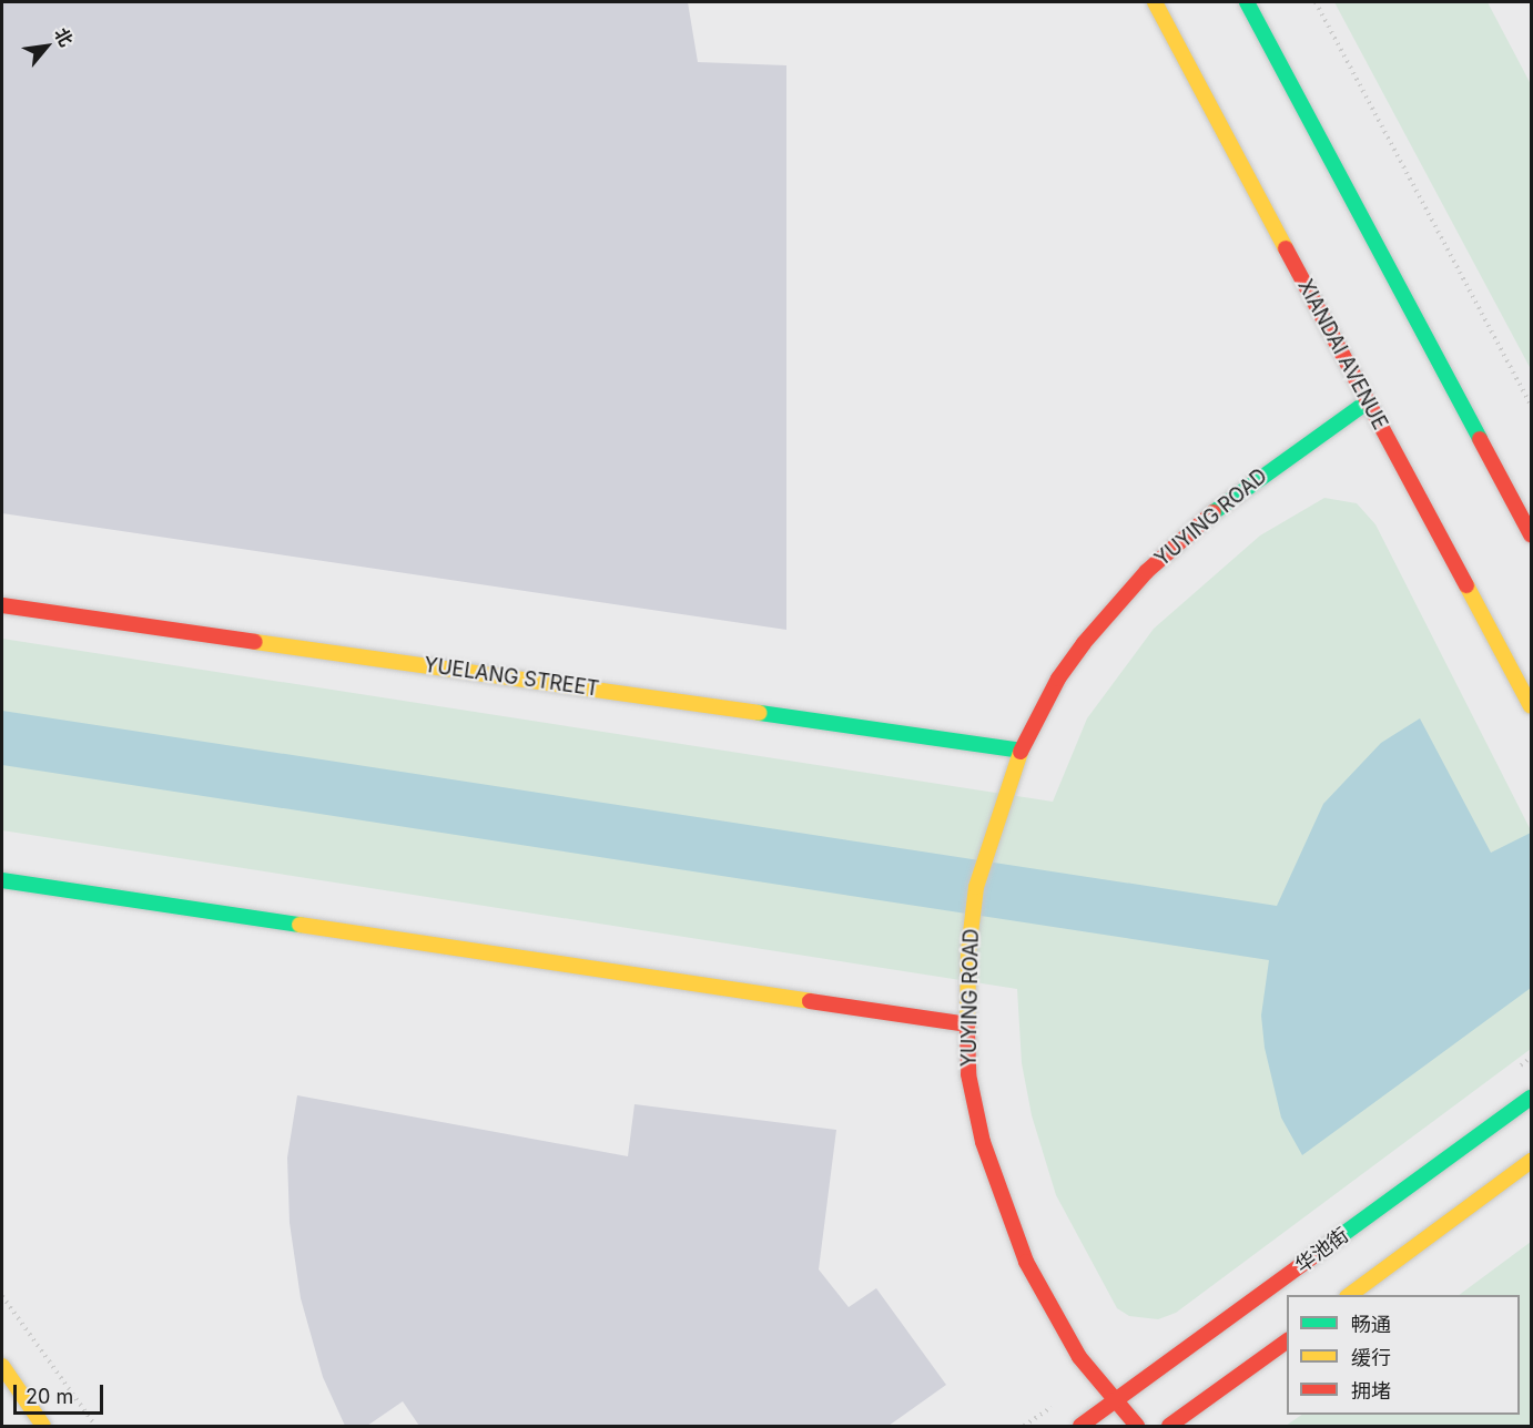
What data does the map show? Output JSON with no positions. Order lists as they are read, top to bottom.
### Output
{
  "streets": {
    "street": [
      "XIANDAI AVENUE",
      "YUYING ROAD",
      "YUELANG STREET",
      "华池街"
    ]
  },
  "crossings": [
    ["XIANDAI AVENUE", "YUYING ROAD"],
    ["YUYING ROAD", "YUELANG STREET"],
    ["YUYING ROAD", "华池街"]
  ],
  "legend": ["畅通", "缓行", "拥堵"],
  "scale_bar": "20 m",
  "north": "top right"
}
